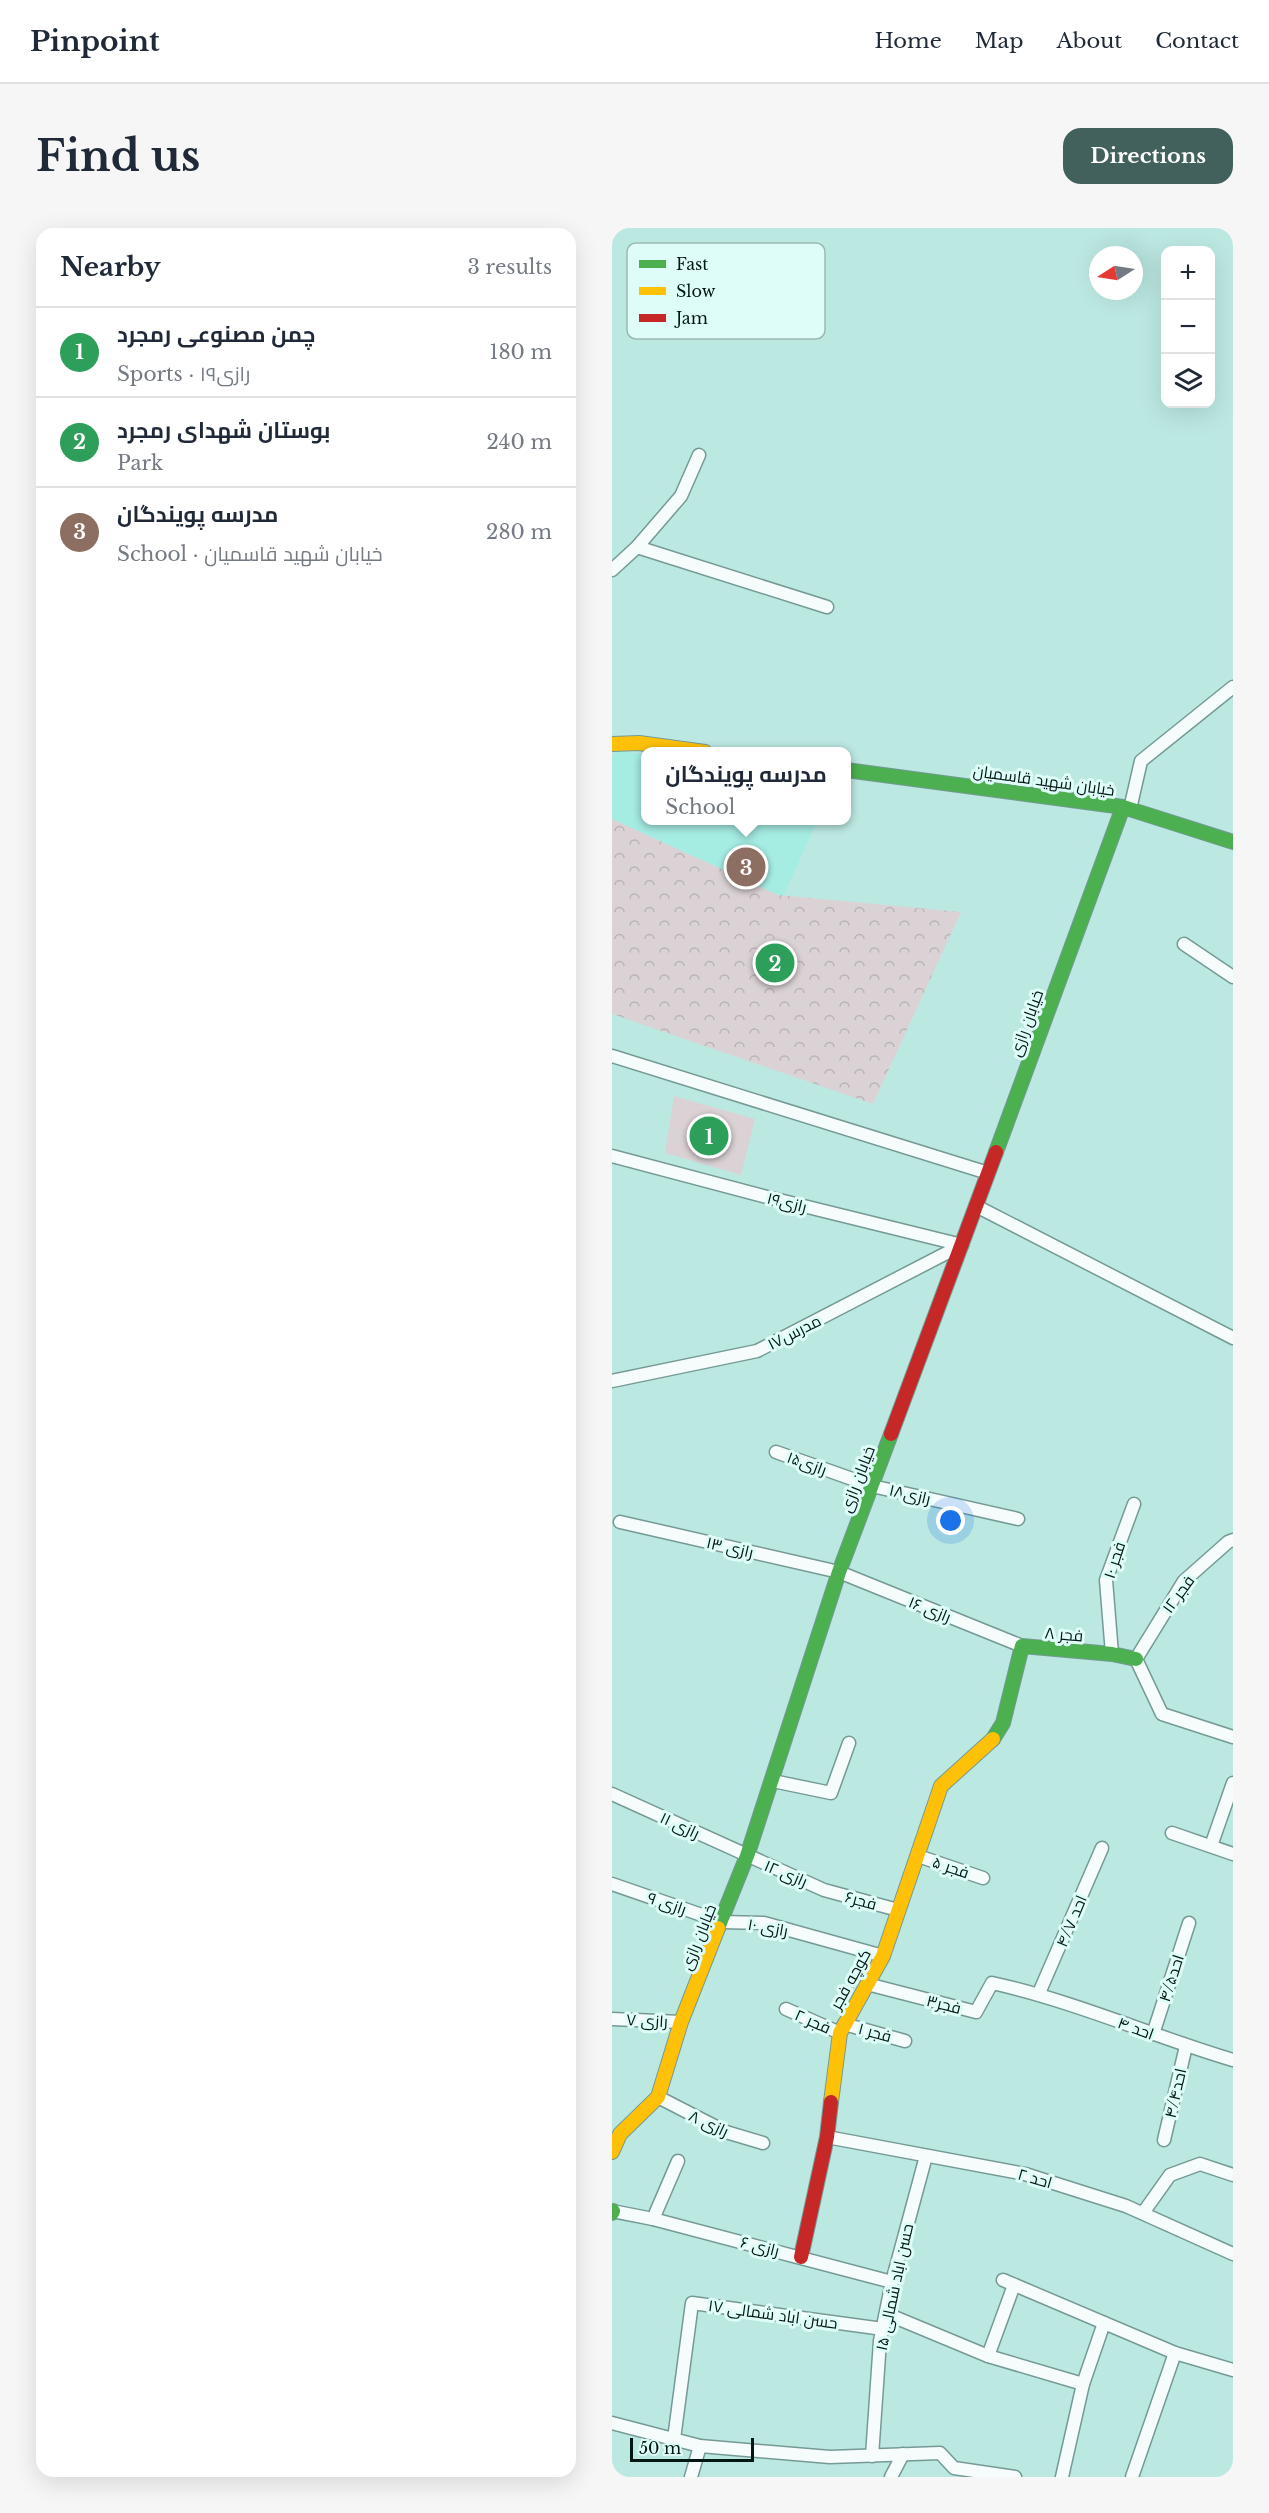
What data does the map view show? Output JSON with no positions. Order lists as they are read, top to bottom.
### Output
{
  "streets": {
    "street": [
      "خیابان شهید قاسمیان",
      "خیابان رازی",
      "رازی۱۹",
      "مدرس۱۷",
      "رازی۱۵",
      "رازی۱۸",
      "رازی ۱۳",
      "فجر ۱۰",
      "فجر ۱۲",
      "رازی ۱۶",
      "فجر ۸",
      "رازی ۱۱",
      "فجر ۵",
      "رازی ۱۲",
      "فجر۶",
      "رازی ۹",
      "احد ۴/۷",
      "رازی ۱۰",
      "احد۴/۵",
      "کوچه فجر",
      "فجر۳",
      "رازی ۷",
      "فجر ۲",
      "احد ۴",
      "فجر ۱",
      "احد۴/۴",
      "رازی ۸",
      "احد ۲",
      "رازی ۶",
      "حسن اباد شمالی ۱۵",
      "حسن اباد شمالی ۱۷"
    ]
  },
  "crossings": [
    ["خیابان شهید قاسمیان", "خیابان رازی"],
    ["خیابان رازی", "رازی۱۹"],
    ["خیابان رازی", "مدرس۱۷"],
    ["خیابان رازی", "رازی۱۵"],
    ["خیابان رازی", "رازی۱۸"],
    ["خیابان رازی", "رازی ۱۳"],
    ["خیابان رازی", "رازی ۱۶"],
    ["خیابان رازی", "رازی ۱۱"],
    ["خیابان رازی", "رازی ۱۲"],
    ["خیابان رازی", "رازی ۹"],
    ["خیابان رازی", "رازی ۱۰"],
    ["خیابان رازی", "رازی ۷"],
    ["خیابان رازی", "رازی ۸"],
    ["رازی۱۹", "مدرس۱۷"],
    ["رازی۱۵", "رازی۱۸"],
    ["رازی ۱۳", "رازی ۱۶"],
    ["فجر ۱۰", "فجر ۸"],
    ["فجر ۱۲", "فجر ۸"],
    ["رازی ۱۶", "فجر ۸"],
    ["فجر ۸", "کوچه فجر"],
    ["رازی ۱۱", "رازی ۱۲"],
    ["فجر ۵", "کوچه فجر"],
    ["رازی ۱۲", "فجر۶"],
    ["فجر۶", "کوچه فجر"],
    ["رازی ۹", "رازی ۱۰"],
    ["احد ۴/۷", "فجر۳"],
    ["احد ۴/۷", "احد ۴"],
    ["رازی ۱۰", "کوچه فجر"],
    ["احد۴/۵", "احد ۴"],
    ["کوچه فجر", "فجر۳"],
    ["کوچه فجر", "فجر ۲"],
    ["کوچه فجر", "فجر ۱"],
    ["کوچه فجر", "احد ۲"],
    ["کوچه فجر", "رازی ۶"],
    ["فجر۳", "احد ۴"],
    ["فجر ۲", "فجر ۱"],
    ["احد ۴", "احد۴/۴"],
    ["احد ۲", "حسن اباد شمالی ۱۵"],
    ["رازی ۶", "حسن اباد شمالی ۱۵"],
    ["حسن اباد شمالی ۱۵", "حسن اباد شمالی ۱۷"]
  ],
  "legend": ["Fast", "Slow", "Jam"],
  "scale_bar": "50 m",
  "north": "left",
  "page": {
    "header": "Pinpoint",
    "nav": [
      "Home",
      "Map",
      "About",
      "Contact"
    ],
    "buttons": "Directions",
    "title": "Find us",
    "heading": ["Nearby", "3 results"],
    "map_buttons": ["+", "−"],
    "list": [
      {
        "mark": "1",
        "name": "چمن مصنوعی رمجرد",
        "note": "Sports · رازی۱۹",
        "value": "180 m"
      },
      {
        "mark": "2",
        "name": "بوستان شهدای رمجرد",
        "note": "Park",
        "value": "240 m"
      },
      {
        "mark": "3",
        "name": "مدرسه پویندگان",
        "note": "School · خیابان شهید قاسمیان",
        "value": "280 m"
      }
    ],
    "popup": ["مدرسه پویندگان", "School"],
    "pins": ["3", "2", "1"],
    "scale": "50 m"
  }
}
